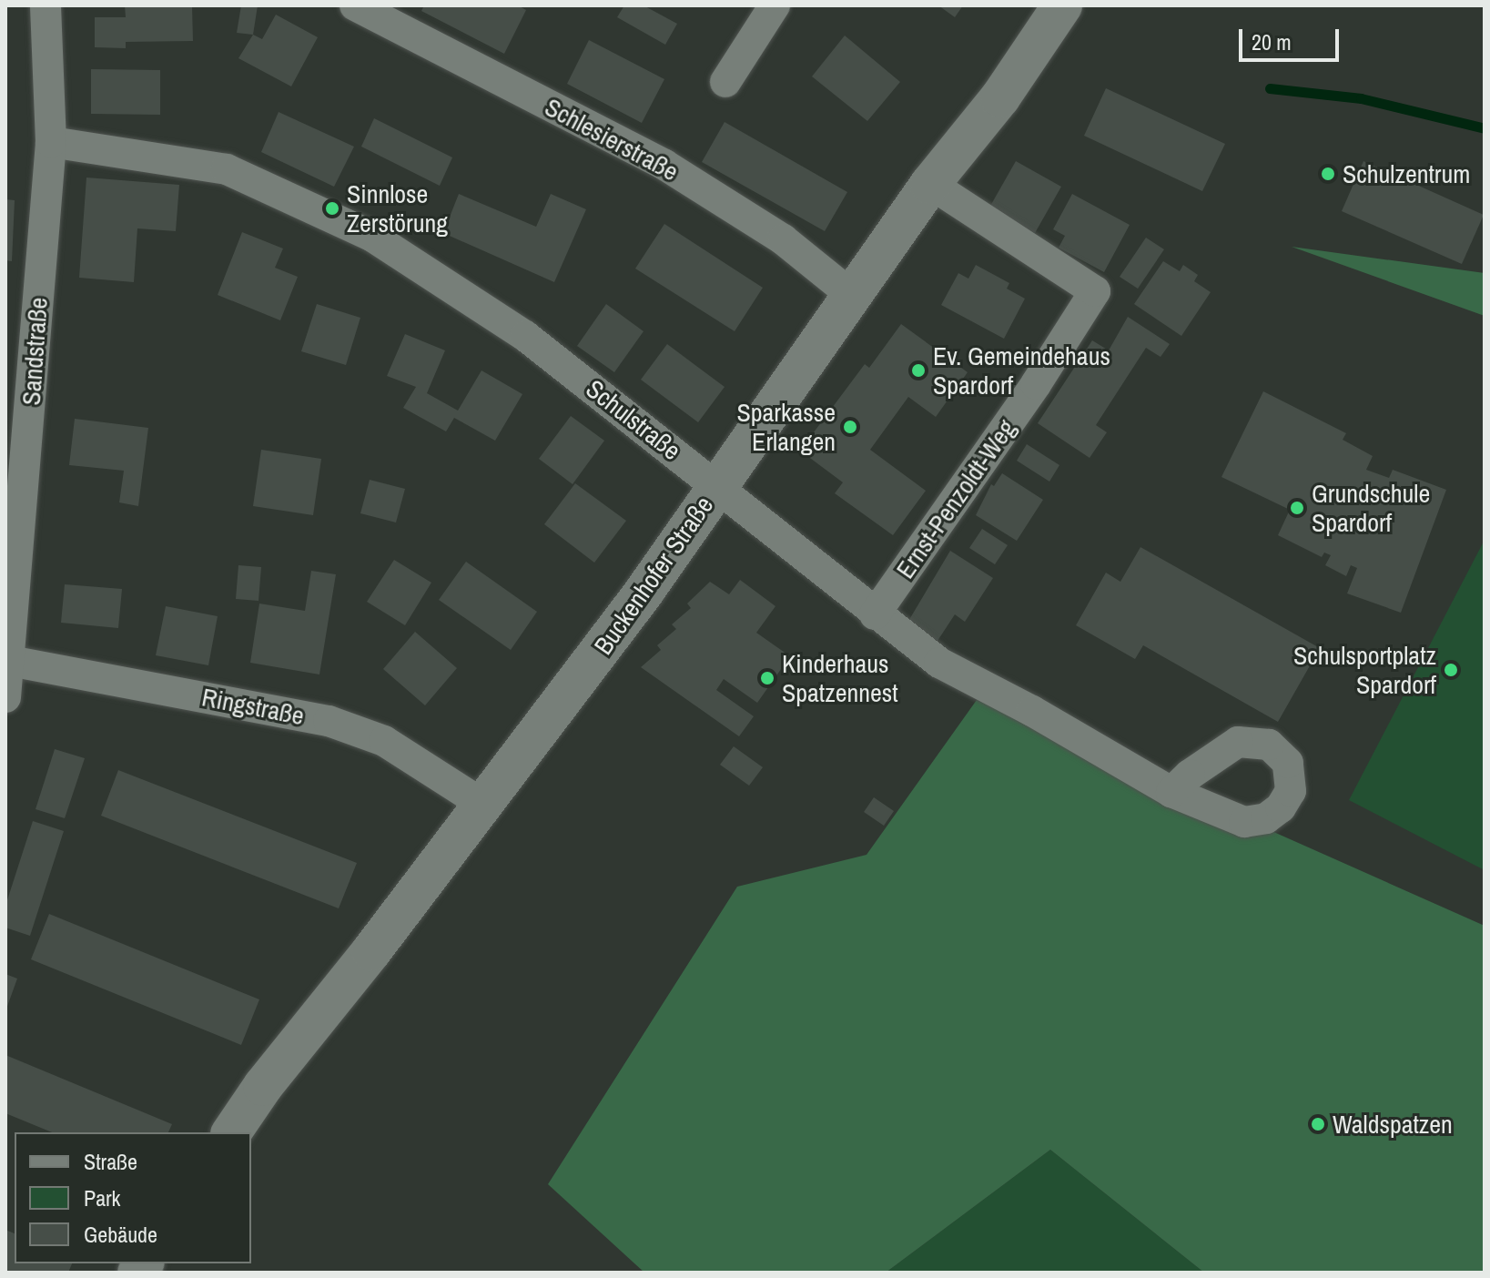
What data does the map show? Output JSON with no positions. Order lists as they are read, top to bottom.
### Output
{
  "streets": {
    "street": [
      "Schlesierstraße",
      "Sandstraße",
      "Schulstraße",
      "Ernst-Penzoldt-Weg",
      "Buckenhofer Straße",
      "Ringstraße"
    ]
  },
  "crossings": [
    ["Schlesierstraße", "Buckenhofer Straße"],
    ["Sandstraße", "Schulstraße"],
    ["Sandstraße", "Ringstraße"],
    ["Schulstraße", "Ernst-Penzoldt-Weg"],
    ["Schulstraße", "Buckenhofer Straße"],
    ["Ernst-Penzoldt-Weg", "Buckenhofer Straße"],
    ["Buckenhofer Straße", "Ringstraße"]
  ],
  "places": [
    "Schulzentrum",
    "Sinnlose Zerstörung",
    "Ev. Gemeindehaus Spardorf",
    "Sparkasse Erlangen",
    "Grundschule Spardorf",
    "Schulsportplatz Spardorf",
    "Kinderhaus Spatzennest",
    "Waldspatzen"
  ],
  "legend": ["Straße", "Park", "Gebäude"],
  "scale_bar": "20 m"
}
